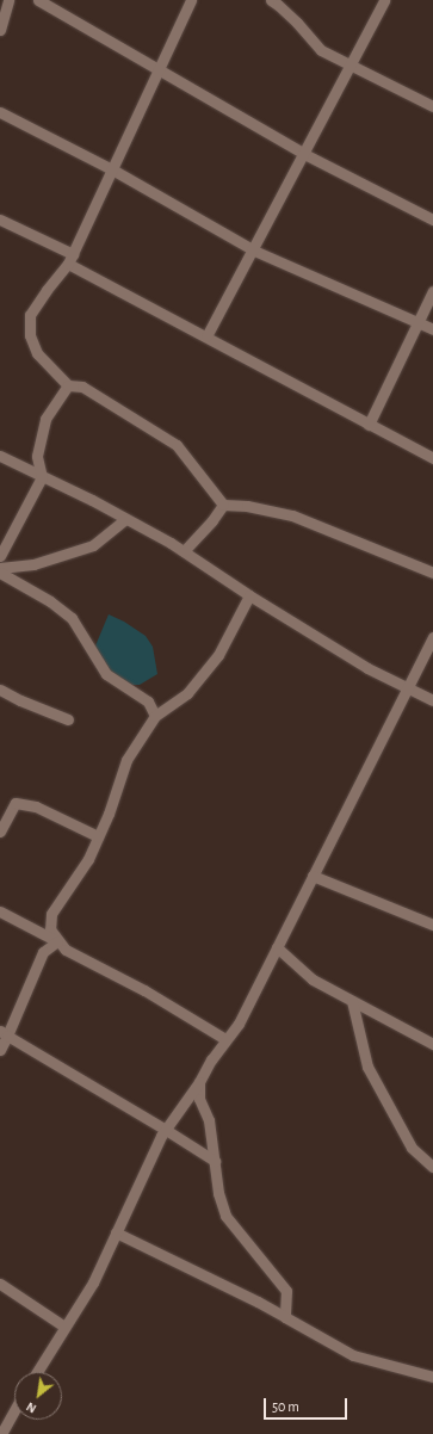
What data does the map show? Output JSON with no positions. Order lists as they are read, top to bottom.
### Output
{
  "scale_bar": "50 m",
  "north": "bottom left"
}
